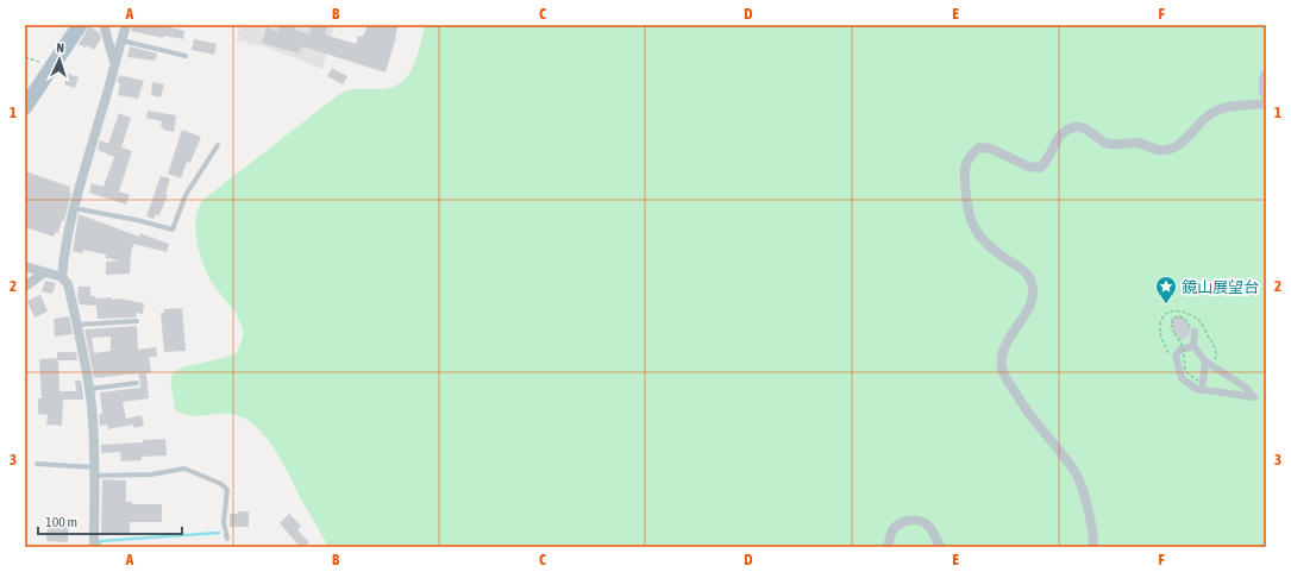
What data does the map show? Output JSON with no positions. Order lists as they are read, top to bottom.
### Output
{
  "places": {
    "place": ["鏡山展望台"]
  },
  "scale_bar": "100 m",
  "north": "top",
  "grid": {
    "columns": [
      "A",
      "B",
      "C",
      "D",
      "E",
      "F"
    ],
    "rows": ["1", "2", "3"]
  }
}
